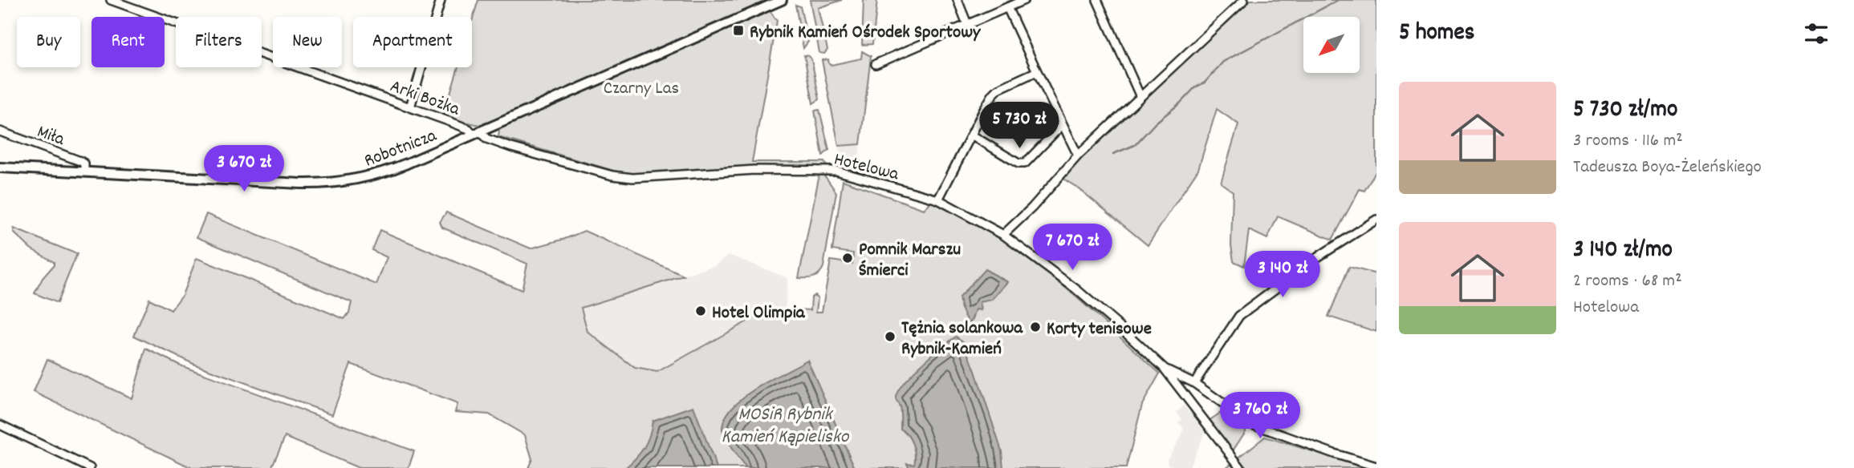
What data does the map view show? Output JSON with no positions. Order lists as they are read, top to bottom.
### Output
{
  "streets": {
    "street": [
      "Arki Bożka",
      "Miła",
      "Robotnicza",
      "Hotelowa"
    ]
  },
  "crossings": [
    ["Arki Bożka", "Robotnicza"],
    ["Arki Bożka", "Hotelowa"],
    ["Miła", "Robotnicza"],
    ["Robotnicza", "Hotelowa"]
  ],
  "water": ["MOSiR Rybnik Kamień Kąpielisko"],
  "parks": ["Czarny Las"],
  "places": {
    "transit": ["Rybnik Kamień Ośrodek Sportowy"],
    "other": [
      "Pomnik Marszu Śmierci",
      "Hotel Olimpia",
      "Korty tenisowe",
      "Tężnia solankowa Rybnik-Kamień"
    ]
  },
  "north": "bottom left",
  "page": {
    "heading": "5 homes",
    "chip": [
      "Buy",
      "Rent",
      "Filters",
      "New",
      "Apartment"
    ],
    "list": [
      {
        "name": "5 730 zł/mo",
        "note": "3 rooms · 116 m² · Tadeusza Boya-Żeleńskiego"
      },
      {
        "name": "3 140 zł/mo",
        "note": "2 rooms · 68 m² · Hotelowa"
      }
    ],
    "price": [
      "5 730 zł",
      "3 670 zł",
      "7 670 zł",
      "3 140 zł",
      "3 760 zł"
    ]
  }
}
